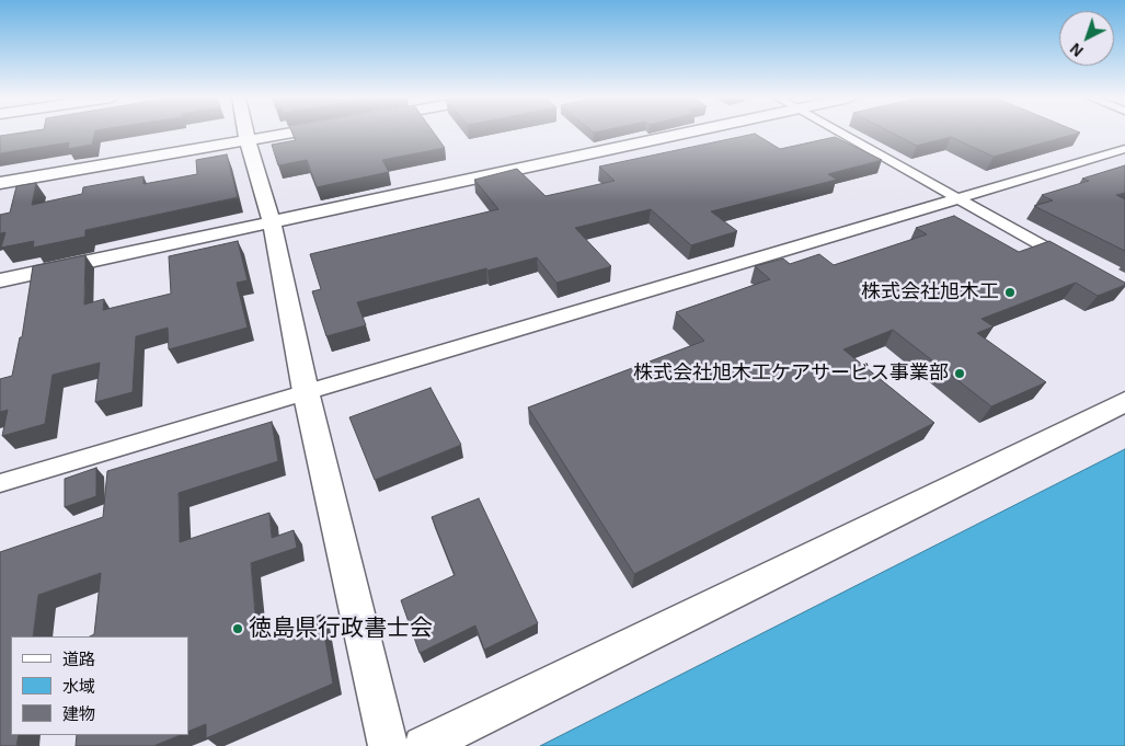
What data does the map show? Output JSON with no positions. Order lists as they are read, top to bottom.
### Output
{
  "places": ["株式会社旭木工", "株式会社旭木工ケアサービス事業部", "徳島県行政書士会"],
  "legend": ["道路", "水域", "建物"],
  "north": "bottom left"
}
